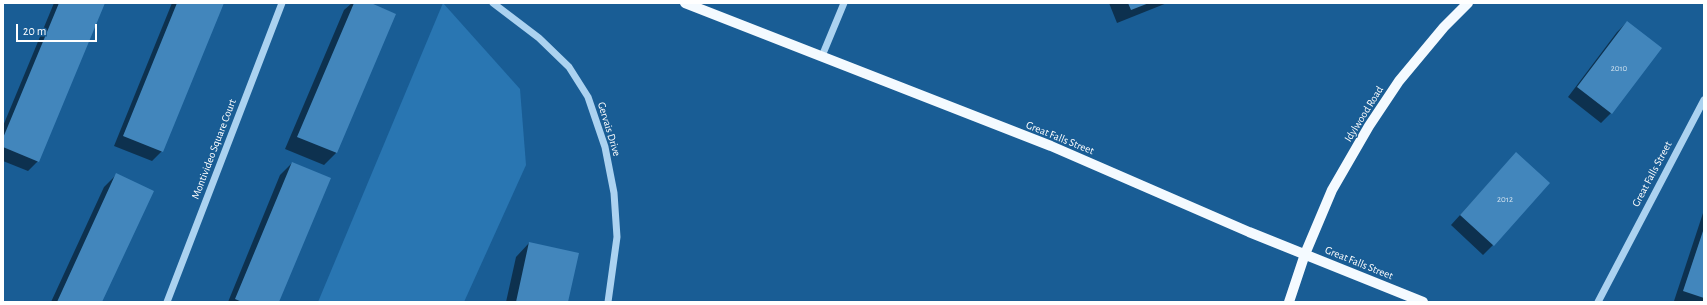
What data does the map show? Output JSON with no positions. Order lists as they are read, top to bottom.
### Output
{
  "streets": {
    "main road": ["Idylwood Road", "Great Falls Street"],
    "street": ["Gervais Drive", "Montivideo Square Court"]
  },
  "crossings": [
    ["Idylwood Road", "Great Falls Street"]
  ],
  "house_numbers": ["2010", "2012"],
  "scale_bar": "20 m"
}
